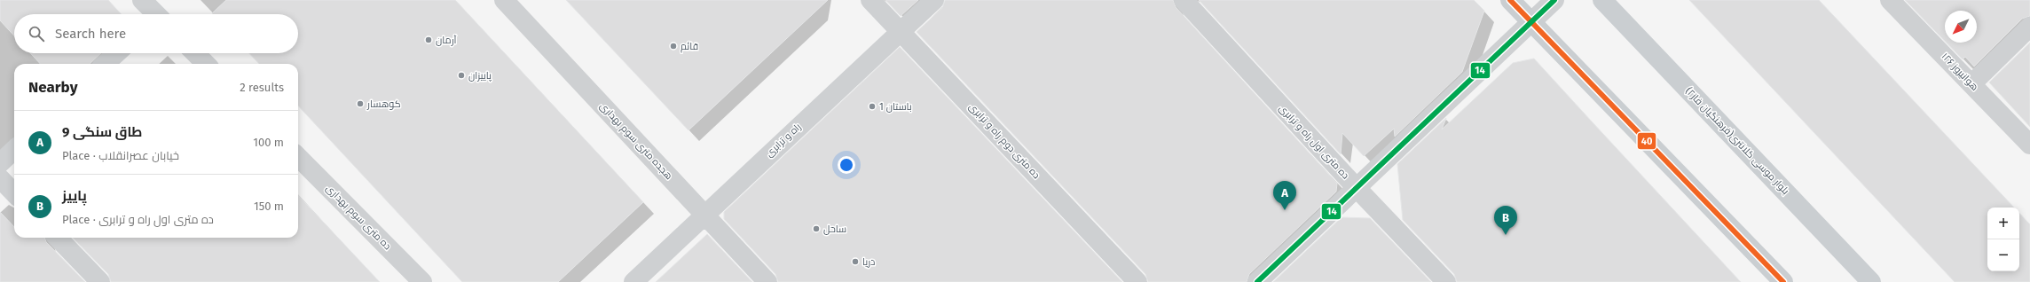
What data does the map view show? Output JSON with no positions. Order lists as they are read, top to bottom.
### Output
{
  "streets": {
    "main road": ["بلوار موسی کلانتری(فرهنگیان فاز۲)"],
    "street": [
      "هوانیروز ۱۲۶",
      "راه و ترابری",
      "هجده متری سوم بهداری",
      "ده متری دوم راه و ترابری",
      "ده متری اول راه و ترابری",
      "ده متری سوم بهداری"
    ]
  },
  "crossings": [
    ["راه و ترابری", "هجده متری سوم بهداری"],
    ["راه و ترابری", "ده متری دوم راه و ترابری"]
  ],
  "places": [
    "آرمان",
    "قائم",
    "پاییزان",
    "کوهسار",
    "باستان 1",
    "ساحل",
    "دریا"
  ],
  "lines": ["transit line 40", "transit line 14"],
  "north": "bottom left",
  "page": {
    "search": "Search here",
    "heading": ["Nearby", "2 results"],
    "list": [
      {
        "mark": "A",
        "name": "طاق سنگی 9",
        "note": "Place · خیابان عصرانقلاب",
        "value": "100 m"
      },
      {
        "mark": "B",
        "name": "پاییز",
        "note": "Place · ده متری اول راه و ترابری",
        "value": "150 m"
      }
    ],
    "pins": ["A", "B"],
    "map_buttons": ["+", "−"]
  }
}
